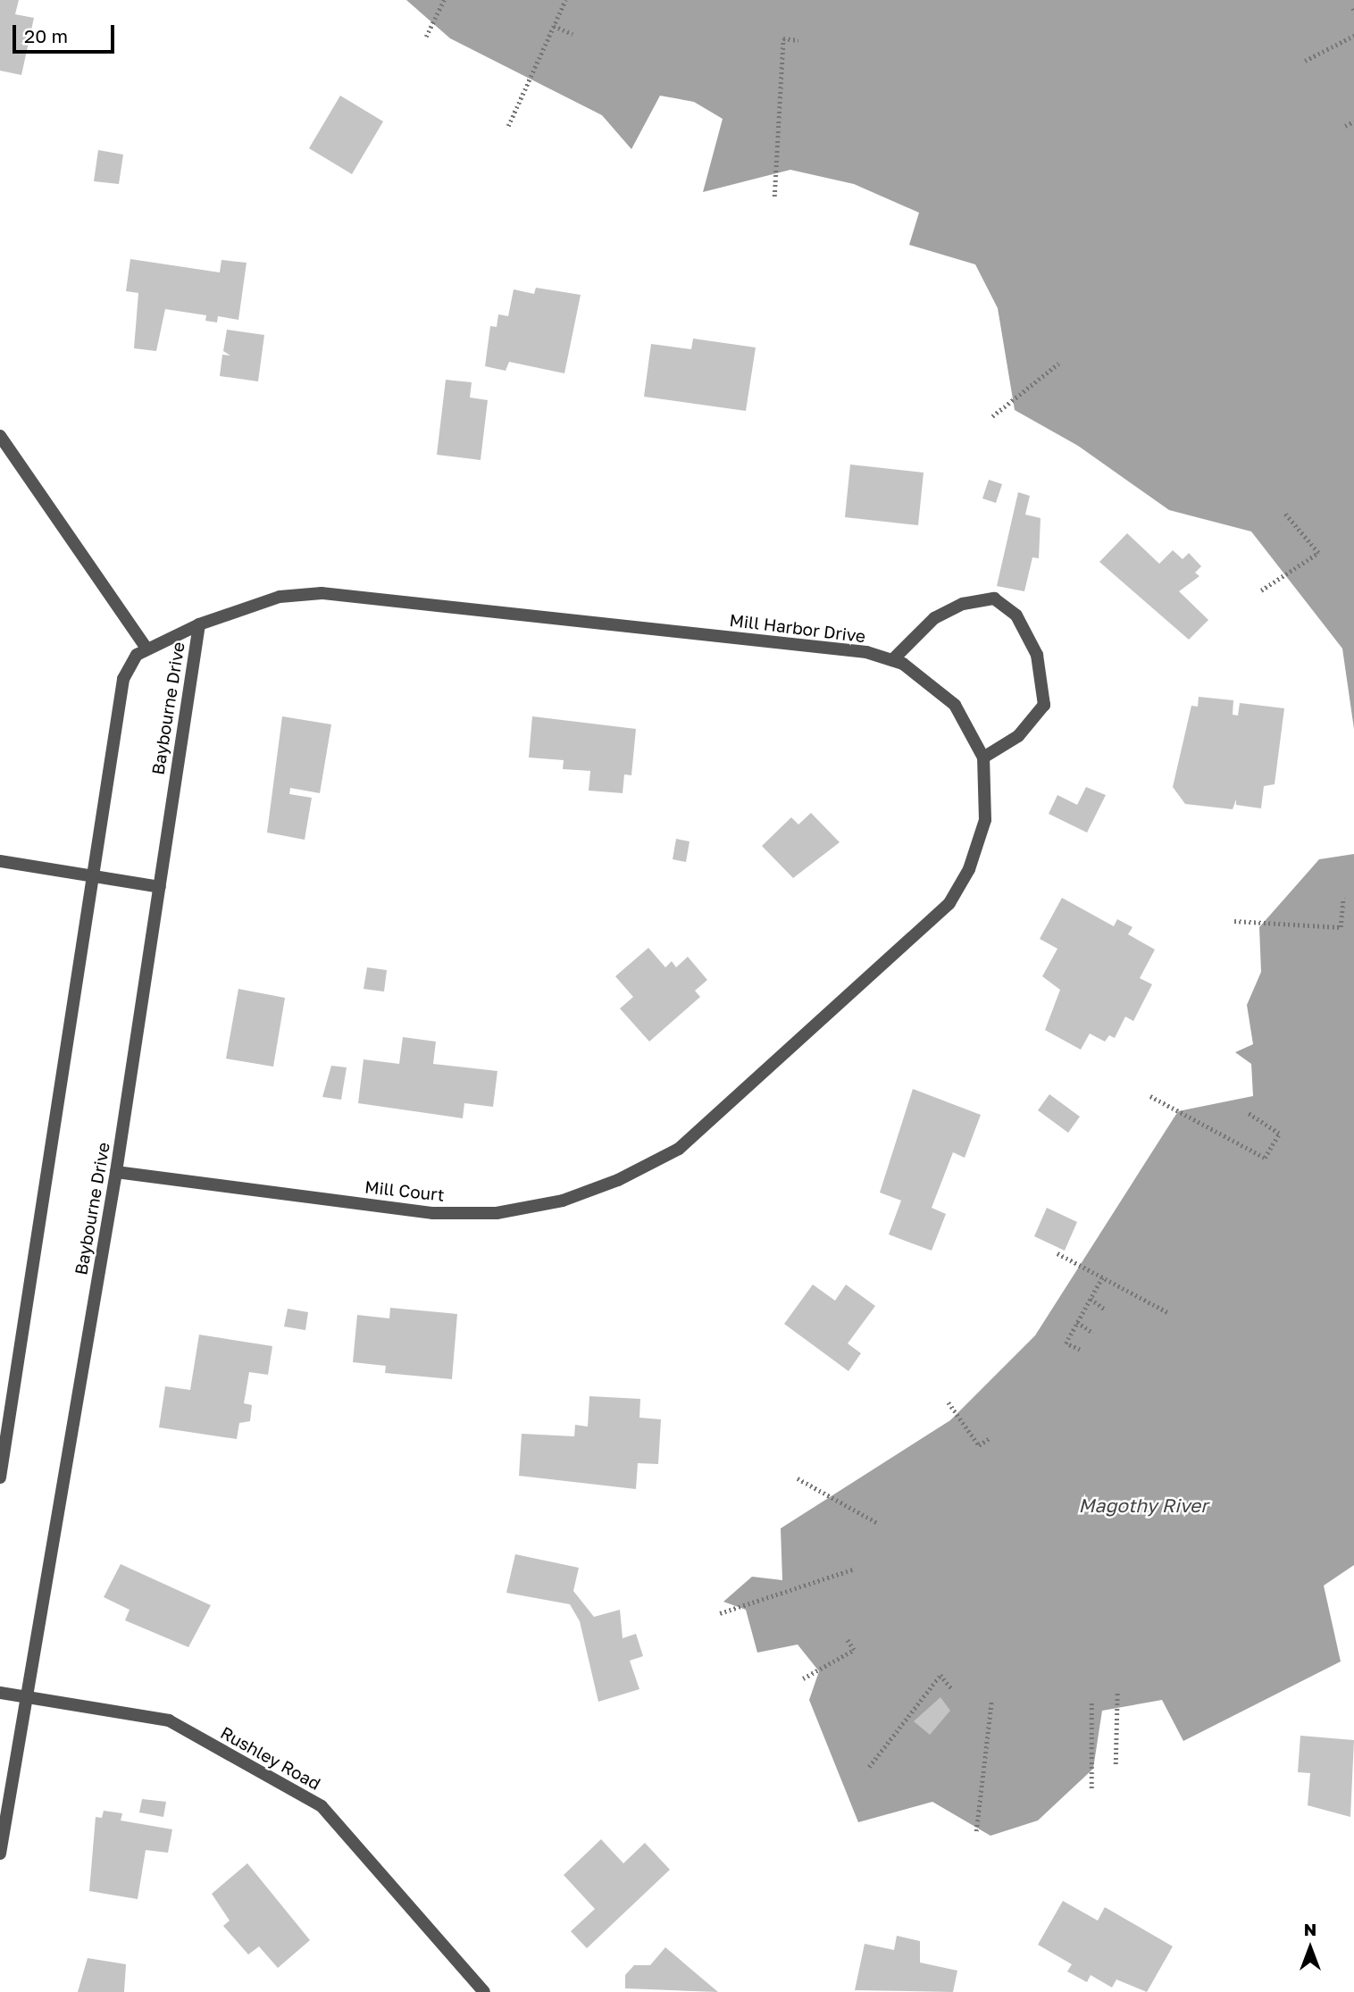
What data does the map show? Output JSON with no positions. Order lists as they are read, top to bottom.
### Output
{
  "streets": {
    "street": [
      "Mill Harbor Drive",
      "Baybourne Drive",
      "Mill Court",
      "Rushley Road"
    ]
  },
  "crossings": [
    ["Mill Harbor Drive", "Baybourne Drive"],
    ["Mill Harbor Drive", "Mill Court"],
    ["Baybourne Drive", "Mill Court"],
    ["Baybourne Drive", "Rushley Road"]
  ],
  "water": ["Magothy River"],
  "scale_bar": "20 m",
  "north": "top"
}
